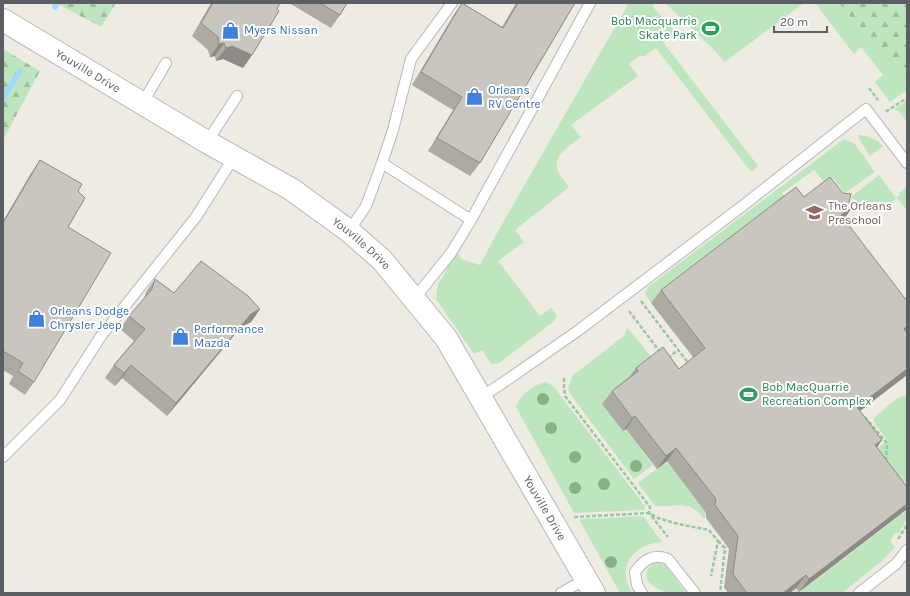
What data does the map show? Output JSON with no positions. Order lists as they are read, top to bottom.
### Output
{
  "streets": {
    "street": ["Youville Drive"]
  },
  "places": {
    "sports": ["Bob Macquarrie Skate Park", "Bob MacQuarrie Recreation Complex"],
    "shop": [
      "Myers Nissan",
      "Orleans RV Centre",
      "Orleans Dodge Chrysler Jeep",
      "Performance Mazda"
    ],
    "school or university": ["The Orleans Preschool"]
  },
  "scale_bar": "20 m"
}
